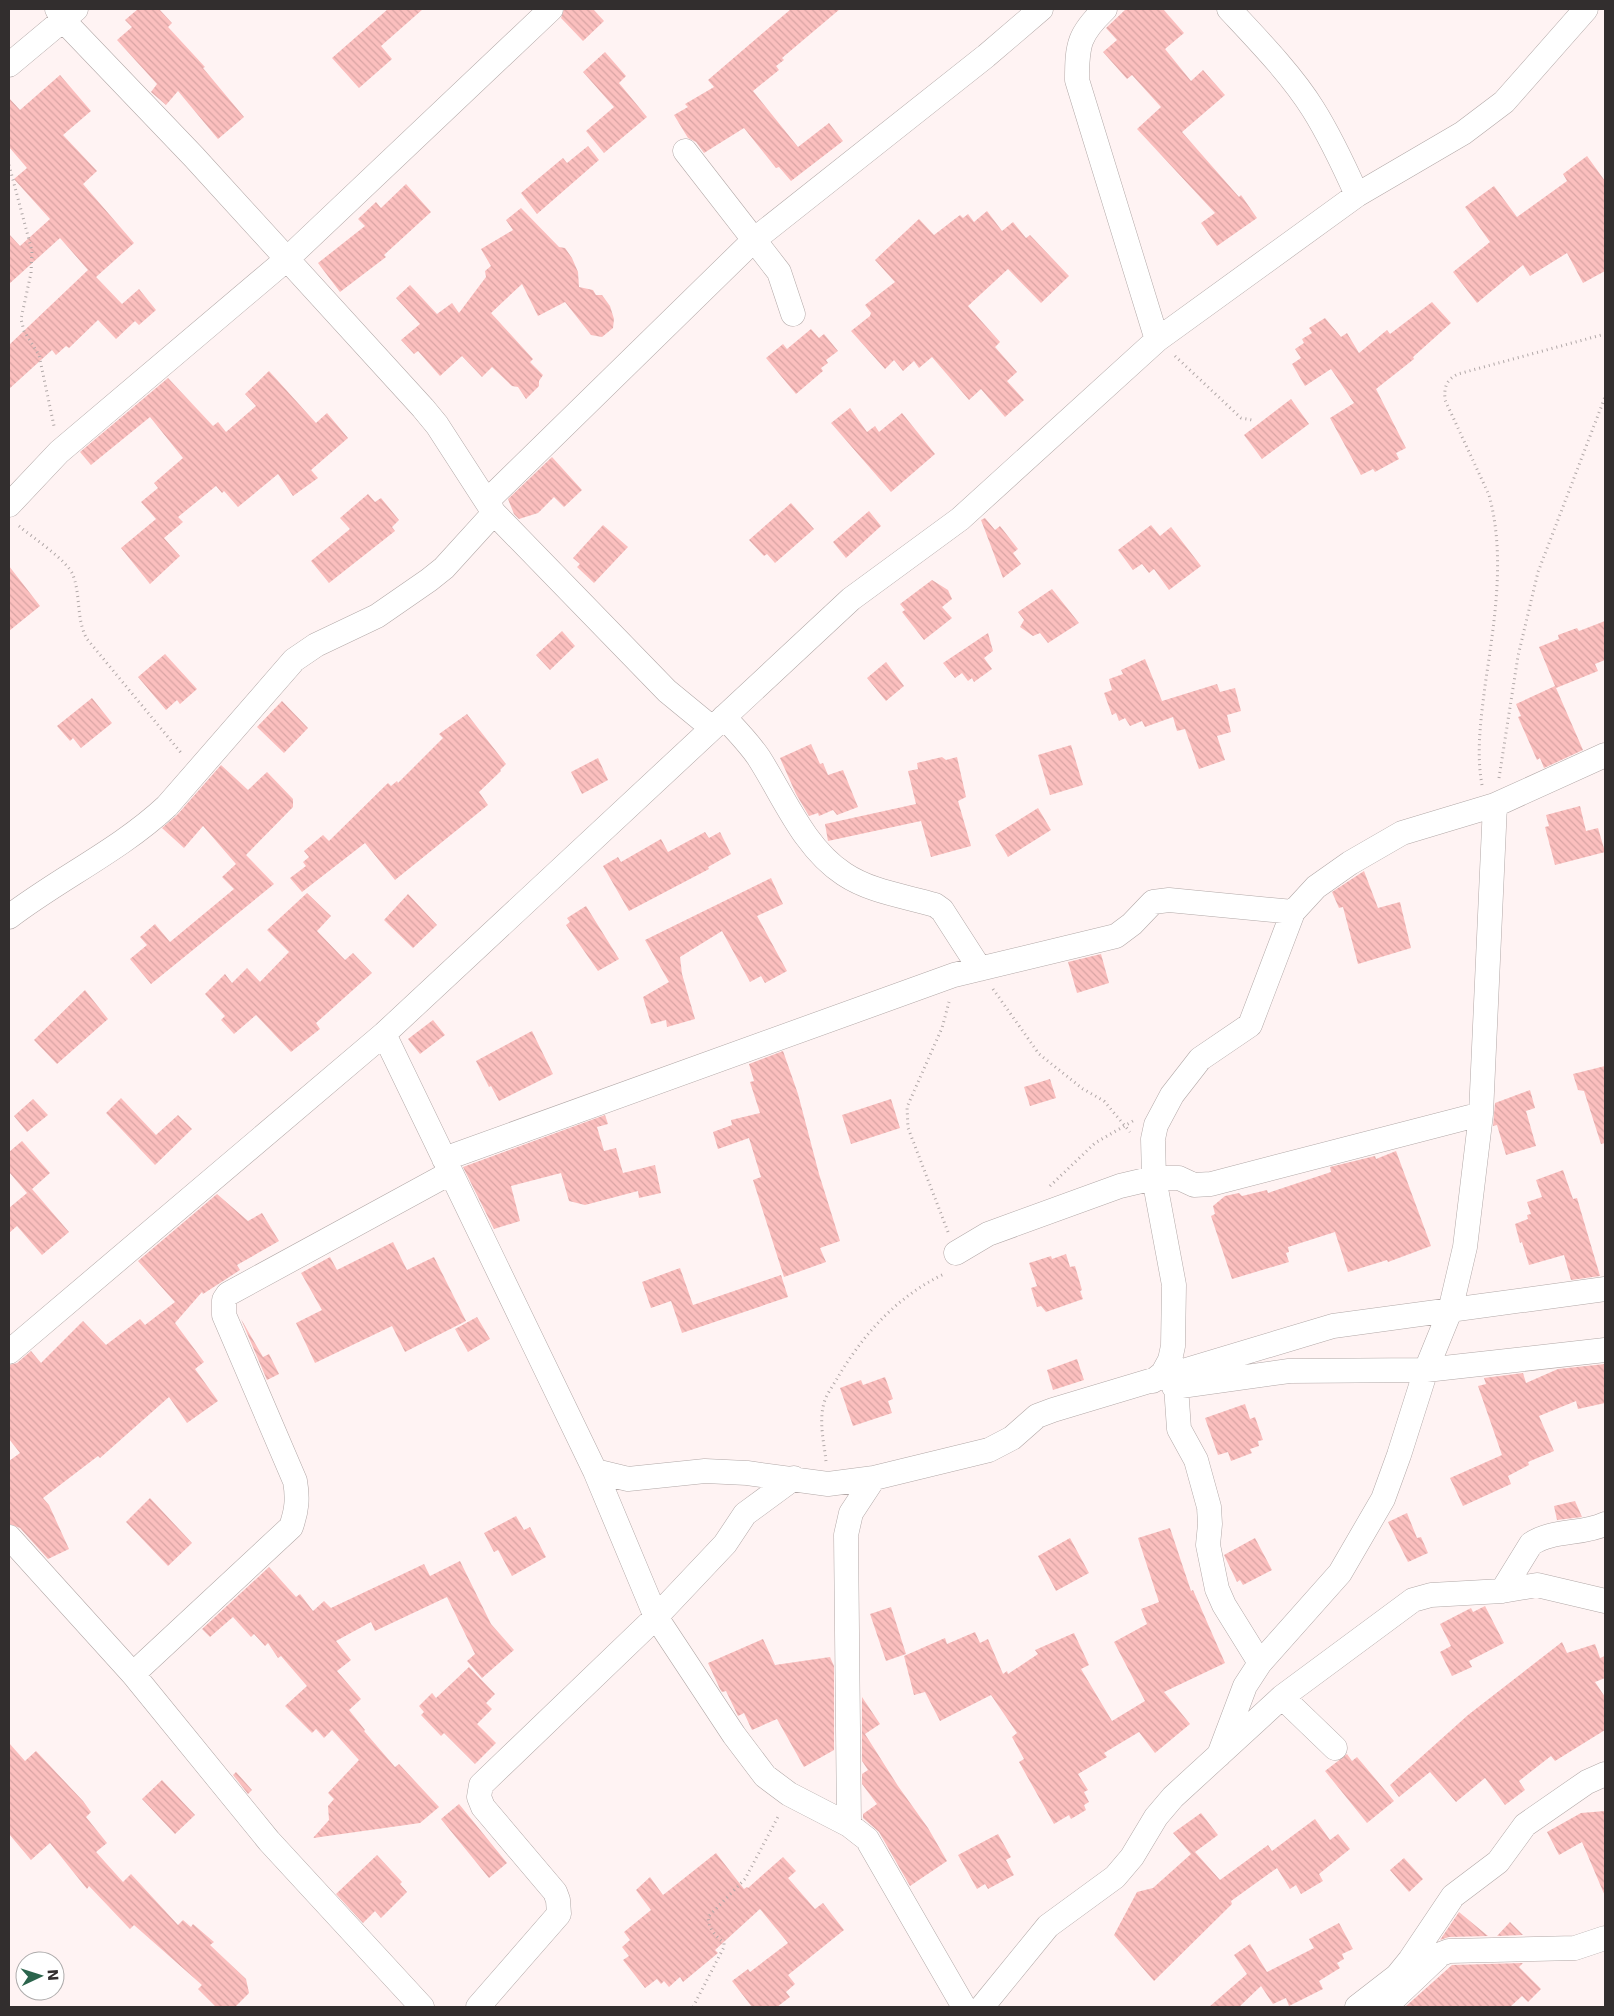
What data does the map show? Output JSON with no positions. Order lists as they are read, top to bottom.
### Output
{
  "north": "right"
}
